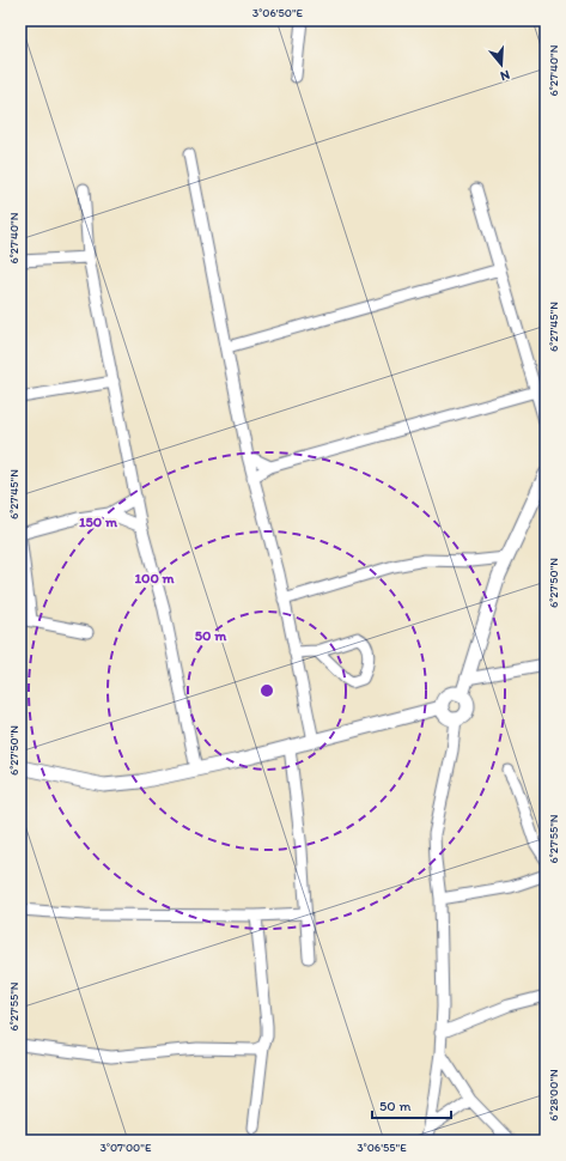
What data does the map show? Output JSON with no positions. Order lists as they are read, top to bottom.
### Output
{
  "scale_bar": "50 m",
  "north": "bottom",
  "coordinates": [
    "3°06'50\"E",
    "6°27'40\"N",
    "6°27'45\"N",
    "6°27'50\"N",
    "6°27'55\"N",
    "6°28'00\"N",
    "3°07'00\"E",
    "3°06'55\"E"
  ],
  "rings": ["150 m", "100 m", "50 m"]
}
